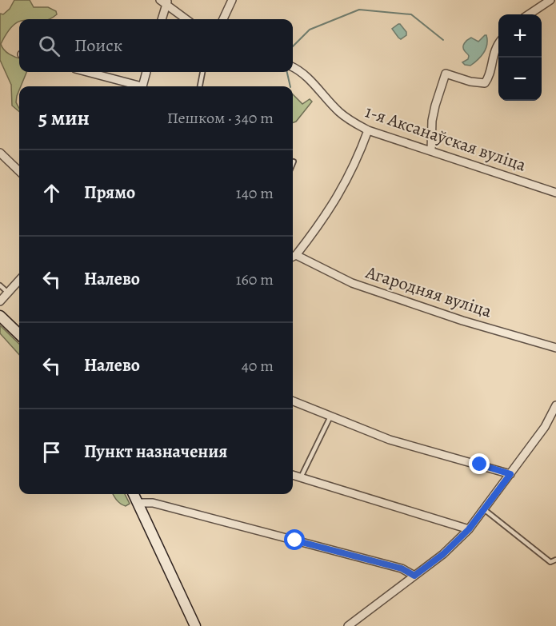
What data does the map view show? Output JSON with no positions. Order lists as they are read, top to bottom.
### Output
{
  "streets": {
    "street": ["1-я Аксанаўская вуліца", "Агародняя вуліца"]
  },
  "page": {
    "map_buttons": ["+", "−"],
    "search": "Поиск",
    "heading": ["5 мин", "Пешком · 340 m"],
    "list": [
      ["Прямо", "140 m"],
      ["Налево", "160 m"],
      ["Налево", "40 m"],
      "Пункт назначения"
    ]
  }
}
